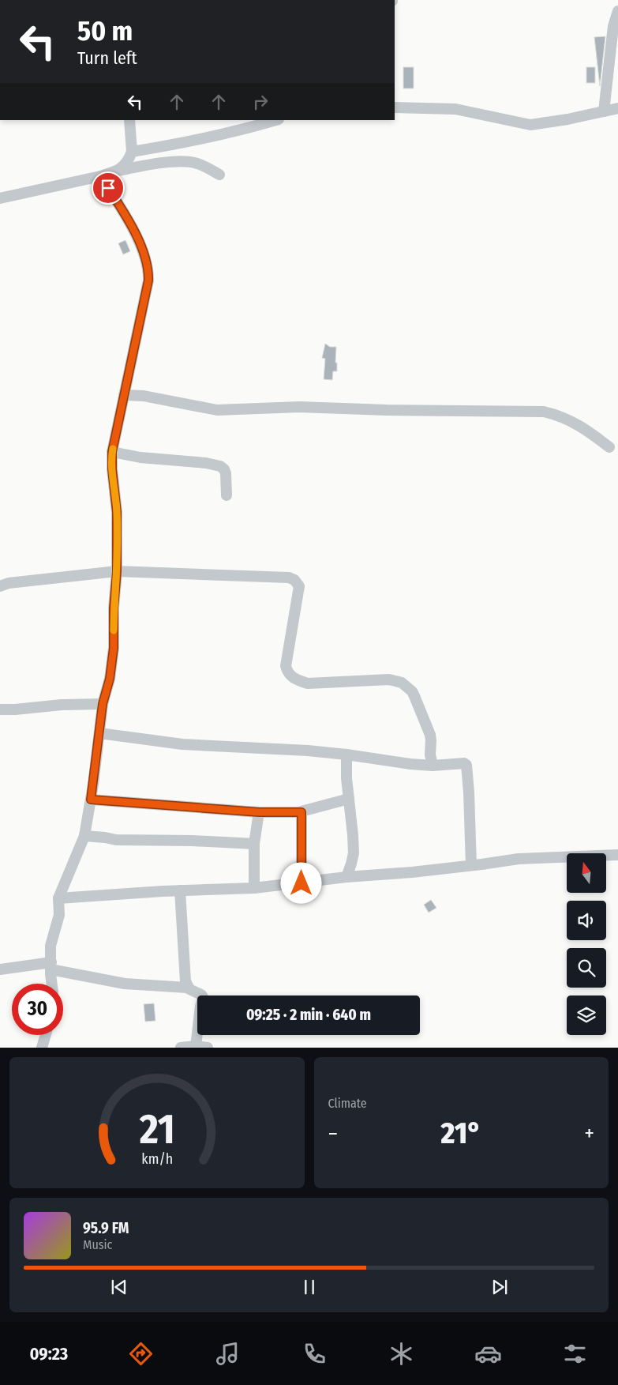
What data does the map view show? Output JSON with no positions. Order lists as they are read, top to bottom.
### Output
{
  "north": "top",
  "page": {
    "turn": ["50 m", "Turn left"],
    "limit": "30",
    "trip": "09:25 · 2 min · 640 m",
    "tile": "Climate",
    "heat": ["−", "21°", "+"],
    "song": ["95.9 FM", "Music"],
    "tabs": "09:23",
    "gauge": ["21", "km/h"]
  }
}
